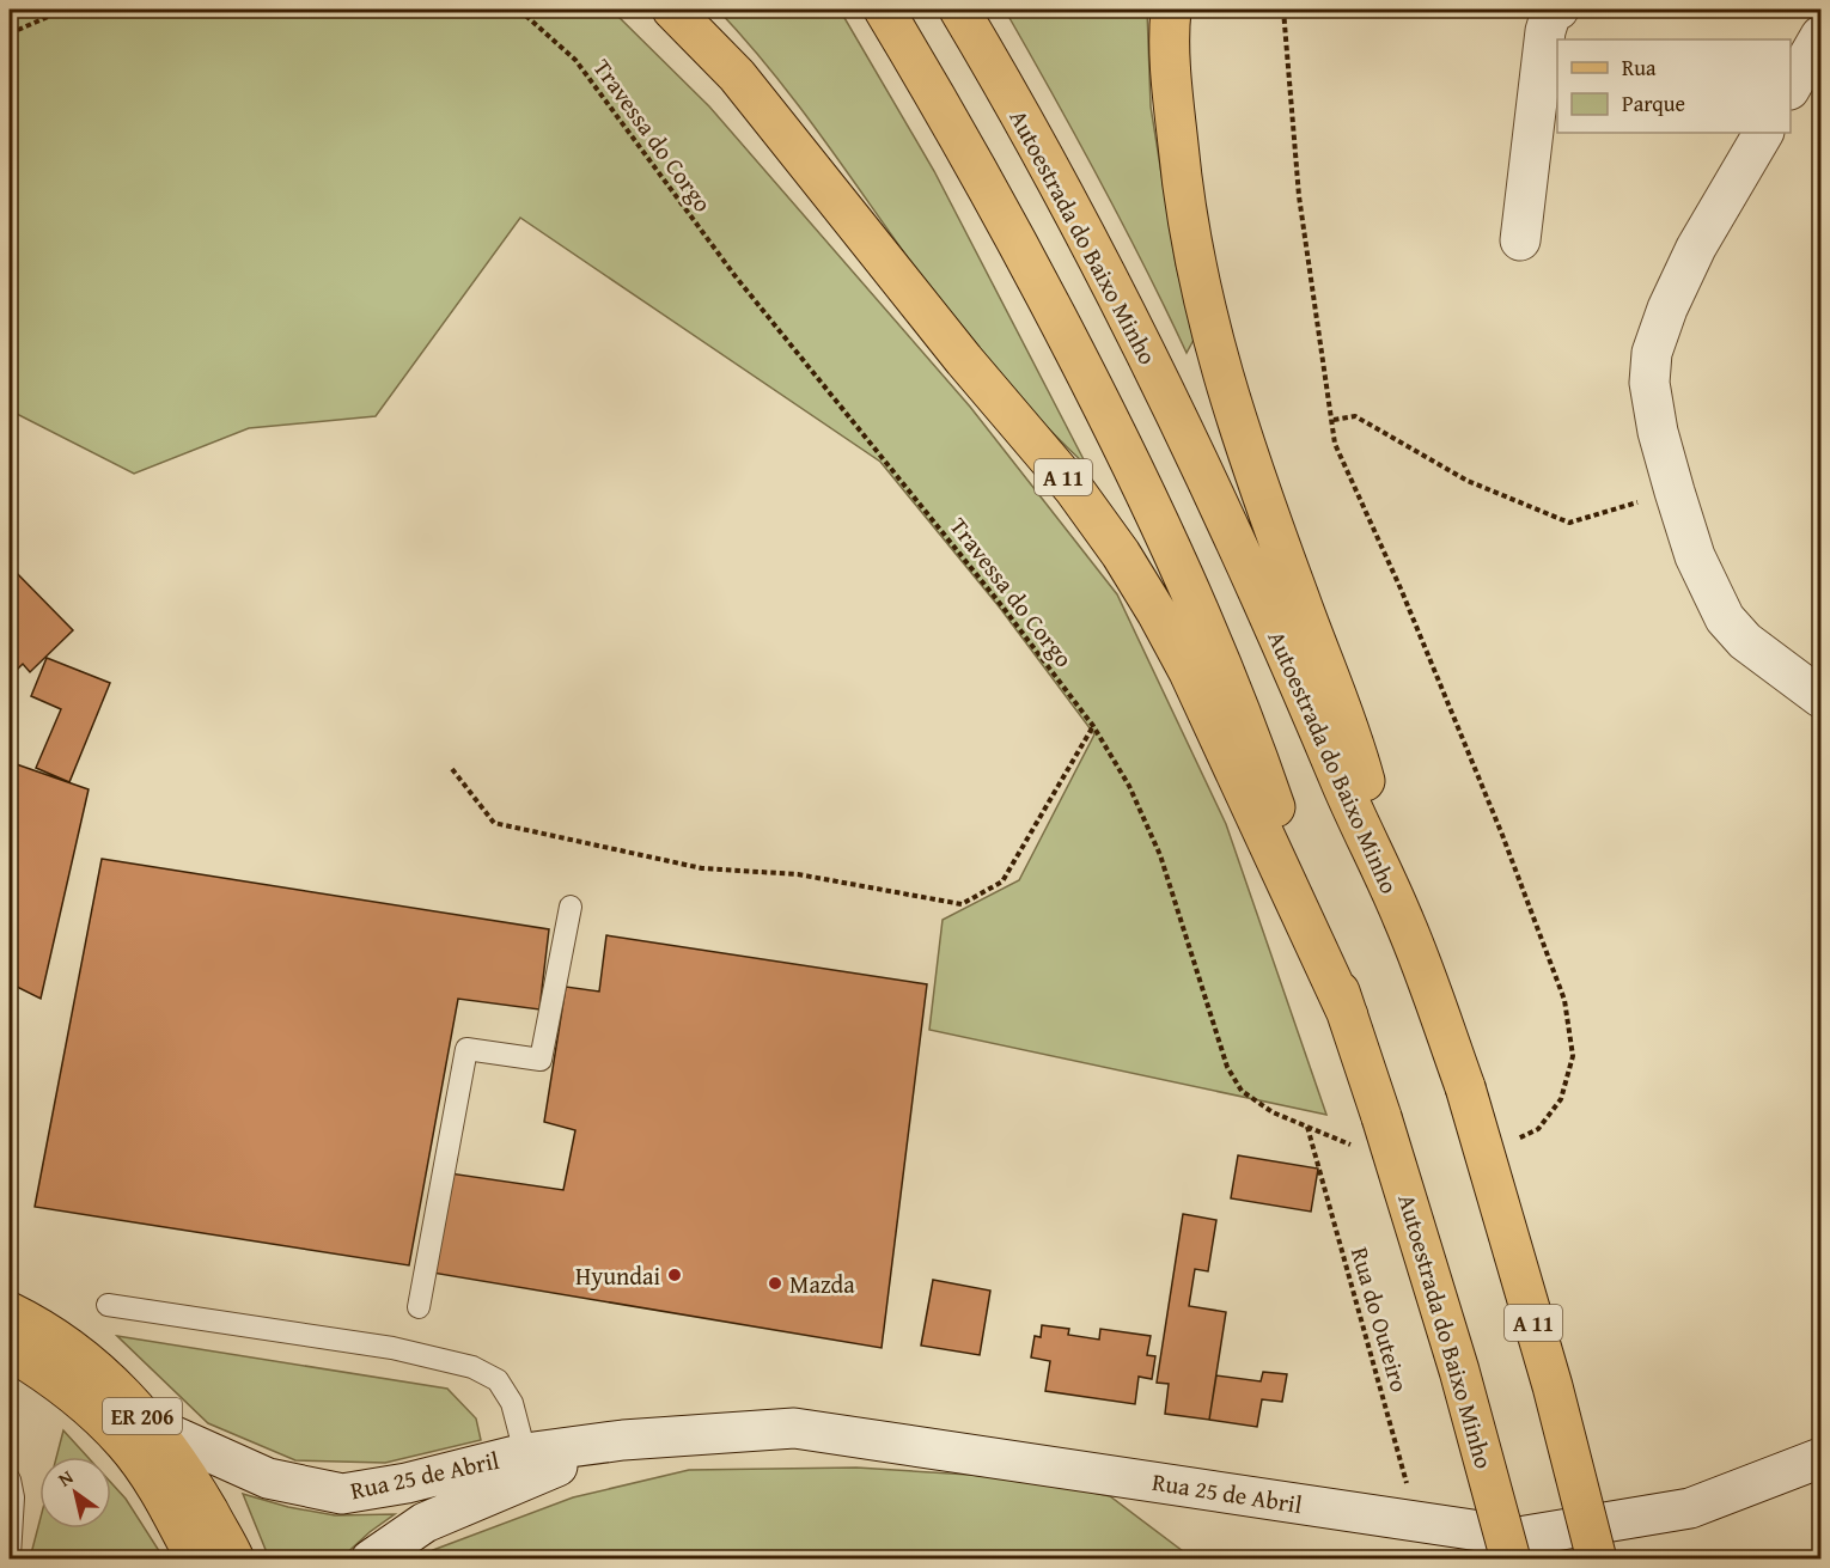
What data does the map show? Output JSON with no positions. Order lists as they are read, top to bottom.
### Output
{
  "streets": {
    "main road": [
      "Autoestrada do Baixo Minho",
      "A 11",
      "ER 206",
      "Rua 25 de Abril"
    ],
    "path": ["Travessa do Corgo", "Rua do Outeiro"]
  },
  "crossings": [
    ["Travessa do Corgo", "Autoestrada do Baixo Minho"],
    ["Travessa do Corgo", "Rua do Outeiro"],
    ["Autoestrada do Baixo Minho", "A 11"],
    ["Rua do Outeiro", "Rua 25 de Abril"]
  ],
  "places": ["Hyundai", "Mazda"],
  "legend": ["Rua", "Parque"],
  "north": "top left"
}
